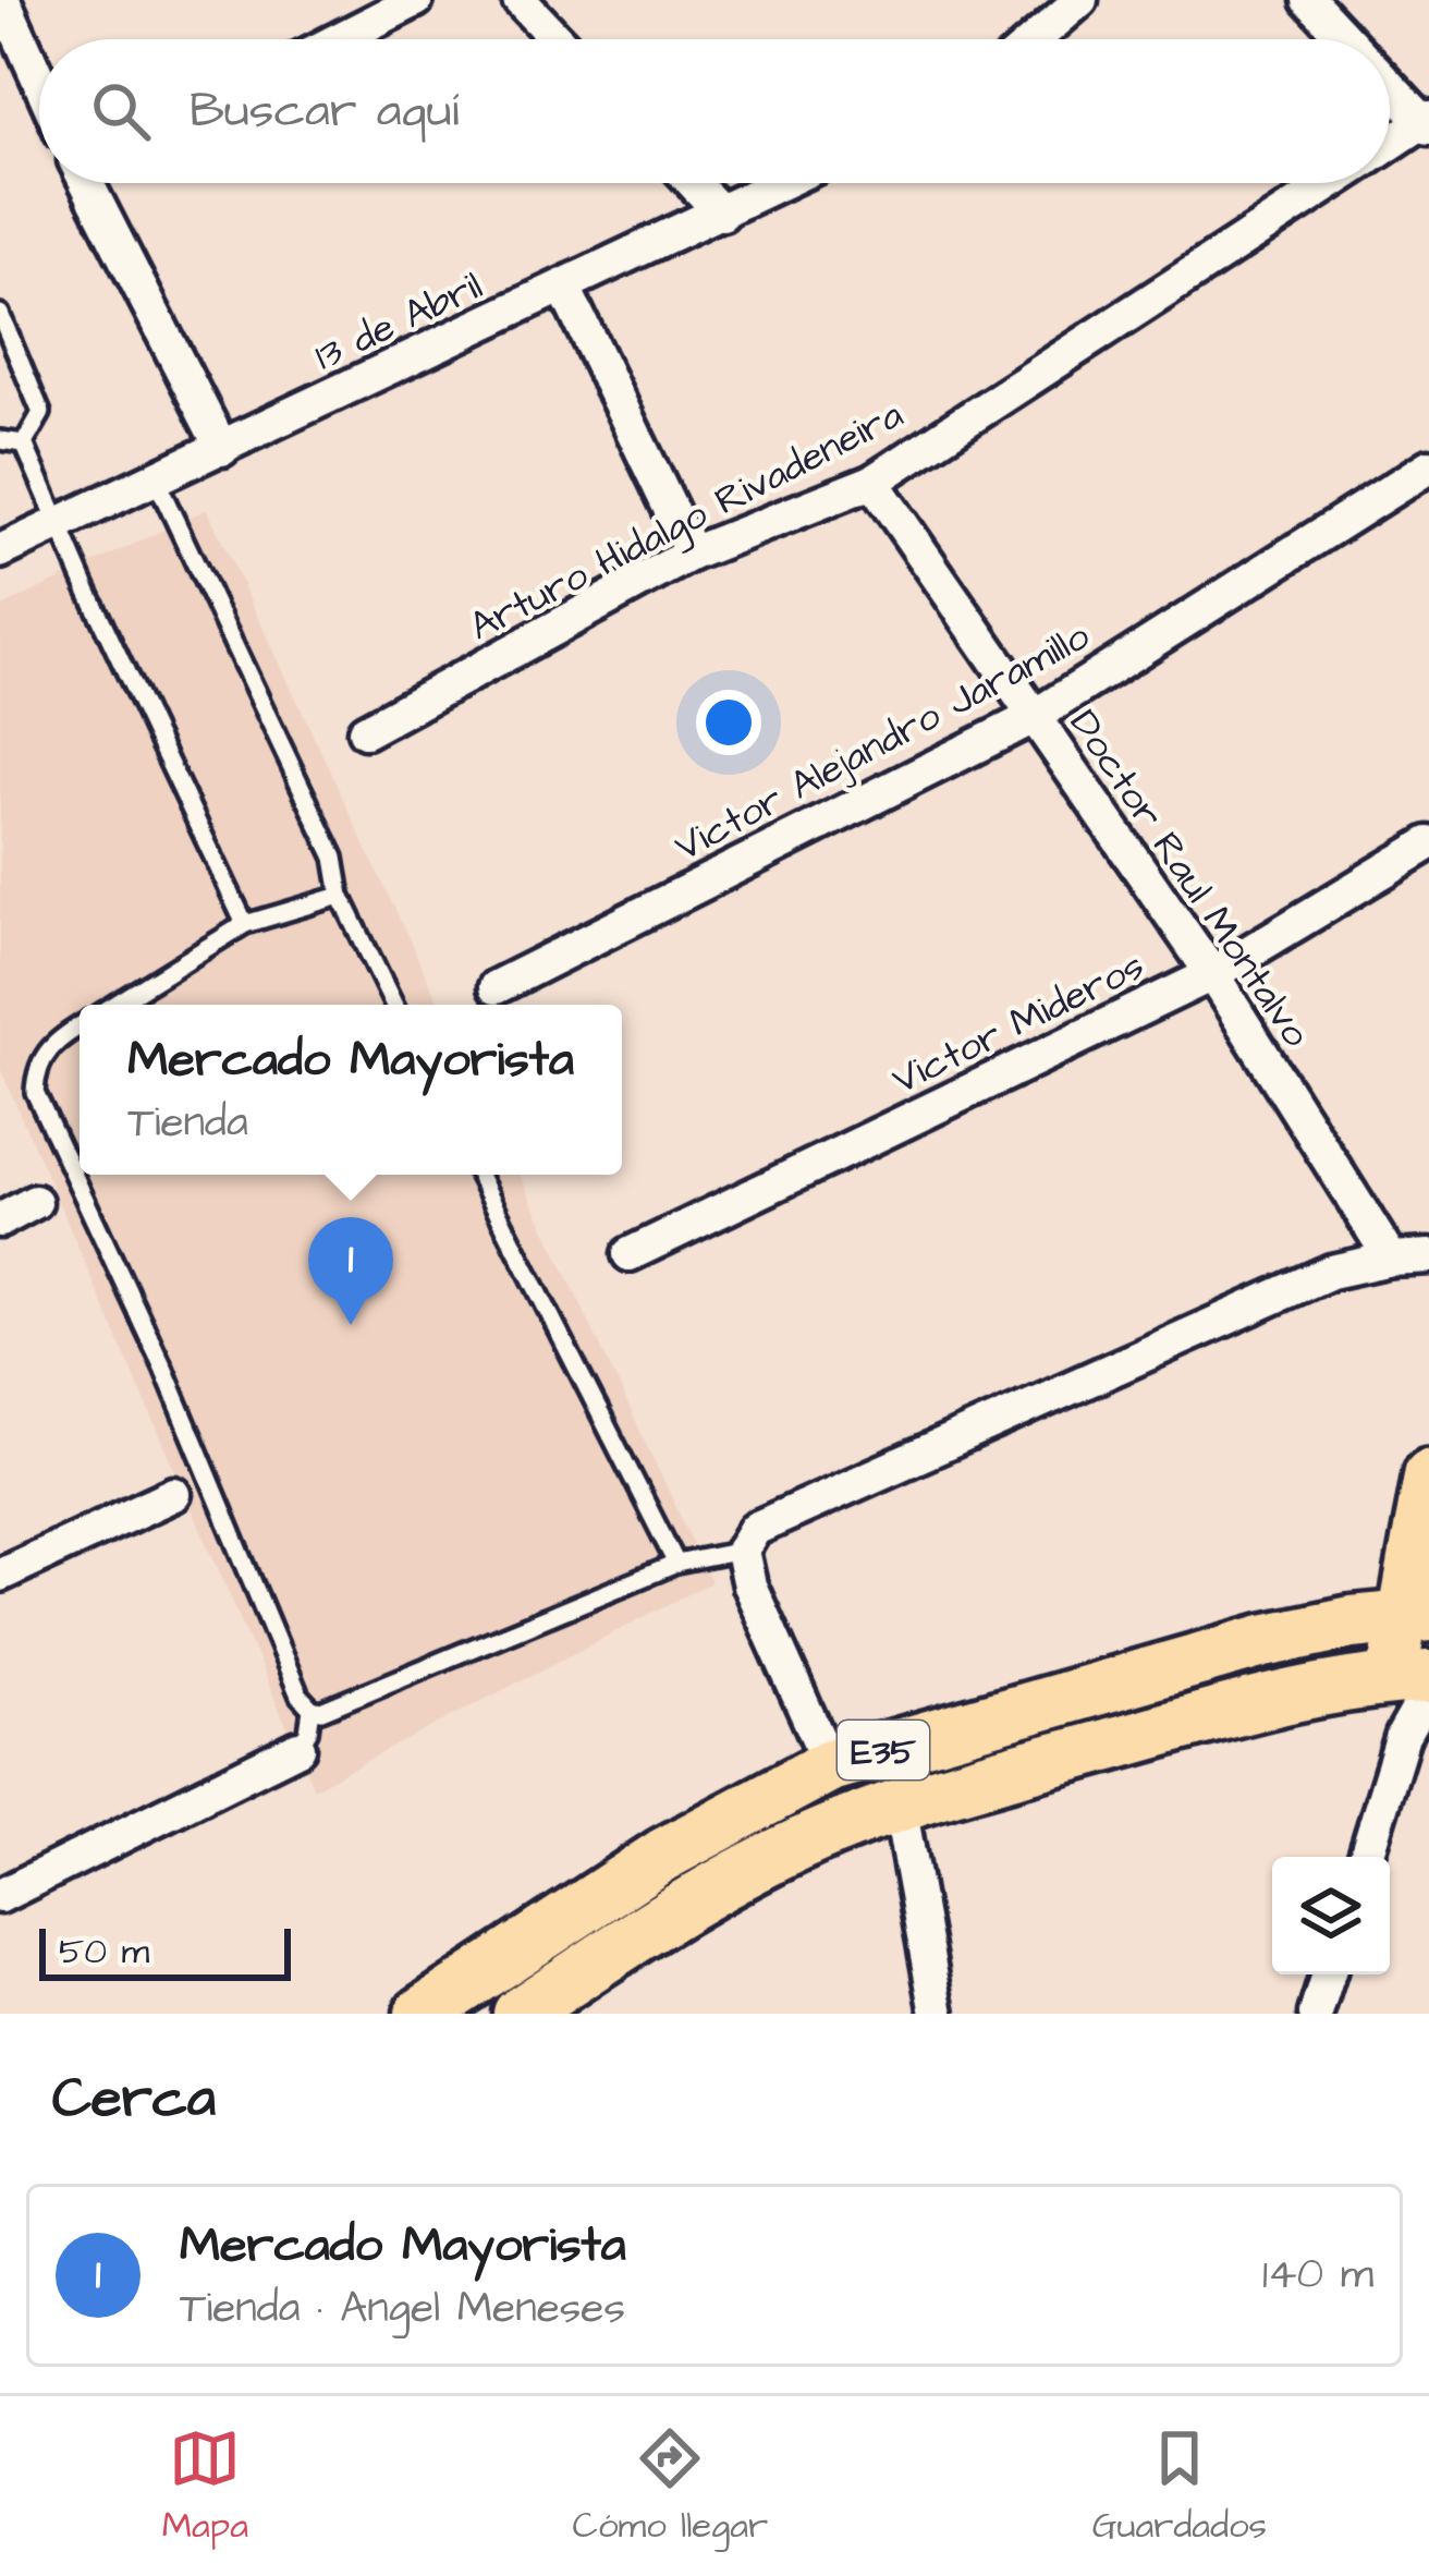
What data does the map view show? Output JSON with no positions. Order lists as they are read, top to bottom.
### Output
{
  "streets": {
    "highway": ["E35"],
    "street": [
      "13 de Abril",
      "Arturo Hidalgo Rivadeneira",
      "Victor Alejandro Jaramillo",
      "Doctor Raul Montalvo",
      "Victor Mideros"
    ]
  },
  "crossings": [
    ["Arturo Hidalgo Rivadeneira", "Doctor Raul Montalvo"],
    ["Victor Alejandro Jaramillo", "Doctor Raul Montalvo"],
    ["Doctor Raul Montalvo", "Victor Mideros"]
  ],
  "scale_bar": "50 m",
  "page": {
    "search": "Buscar aquí",
    "popup": ["Mercado Mayorista", "Tienda"],
    "pins": "1",
    "scale": "50 m",
    "heading": "Cerca",
    "list": [
      {
        "mark": "1",
        "name": "Mercado Mayorista",
        "note": "Tienda · Angel Meneses",
        "value": "140 m"
      }
    ],
    "nav": ["Mapa", "Cómo llegar", "Guardados"]
  }
}
